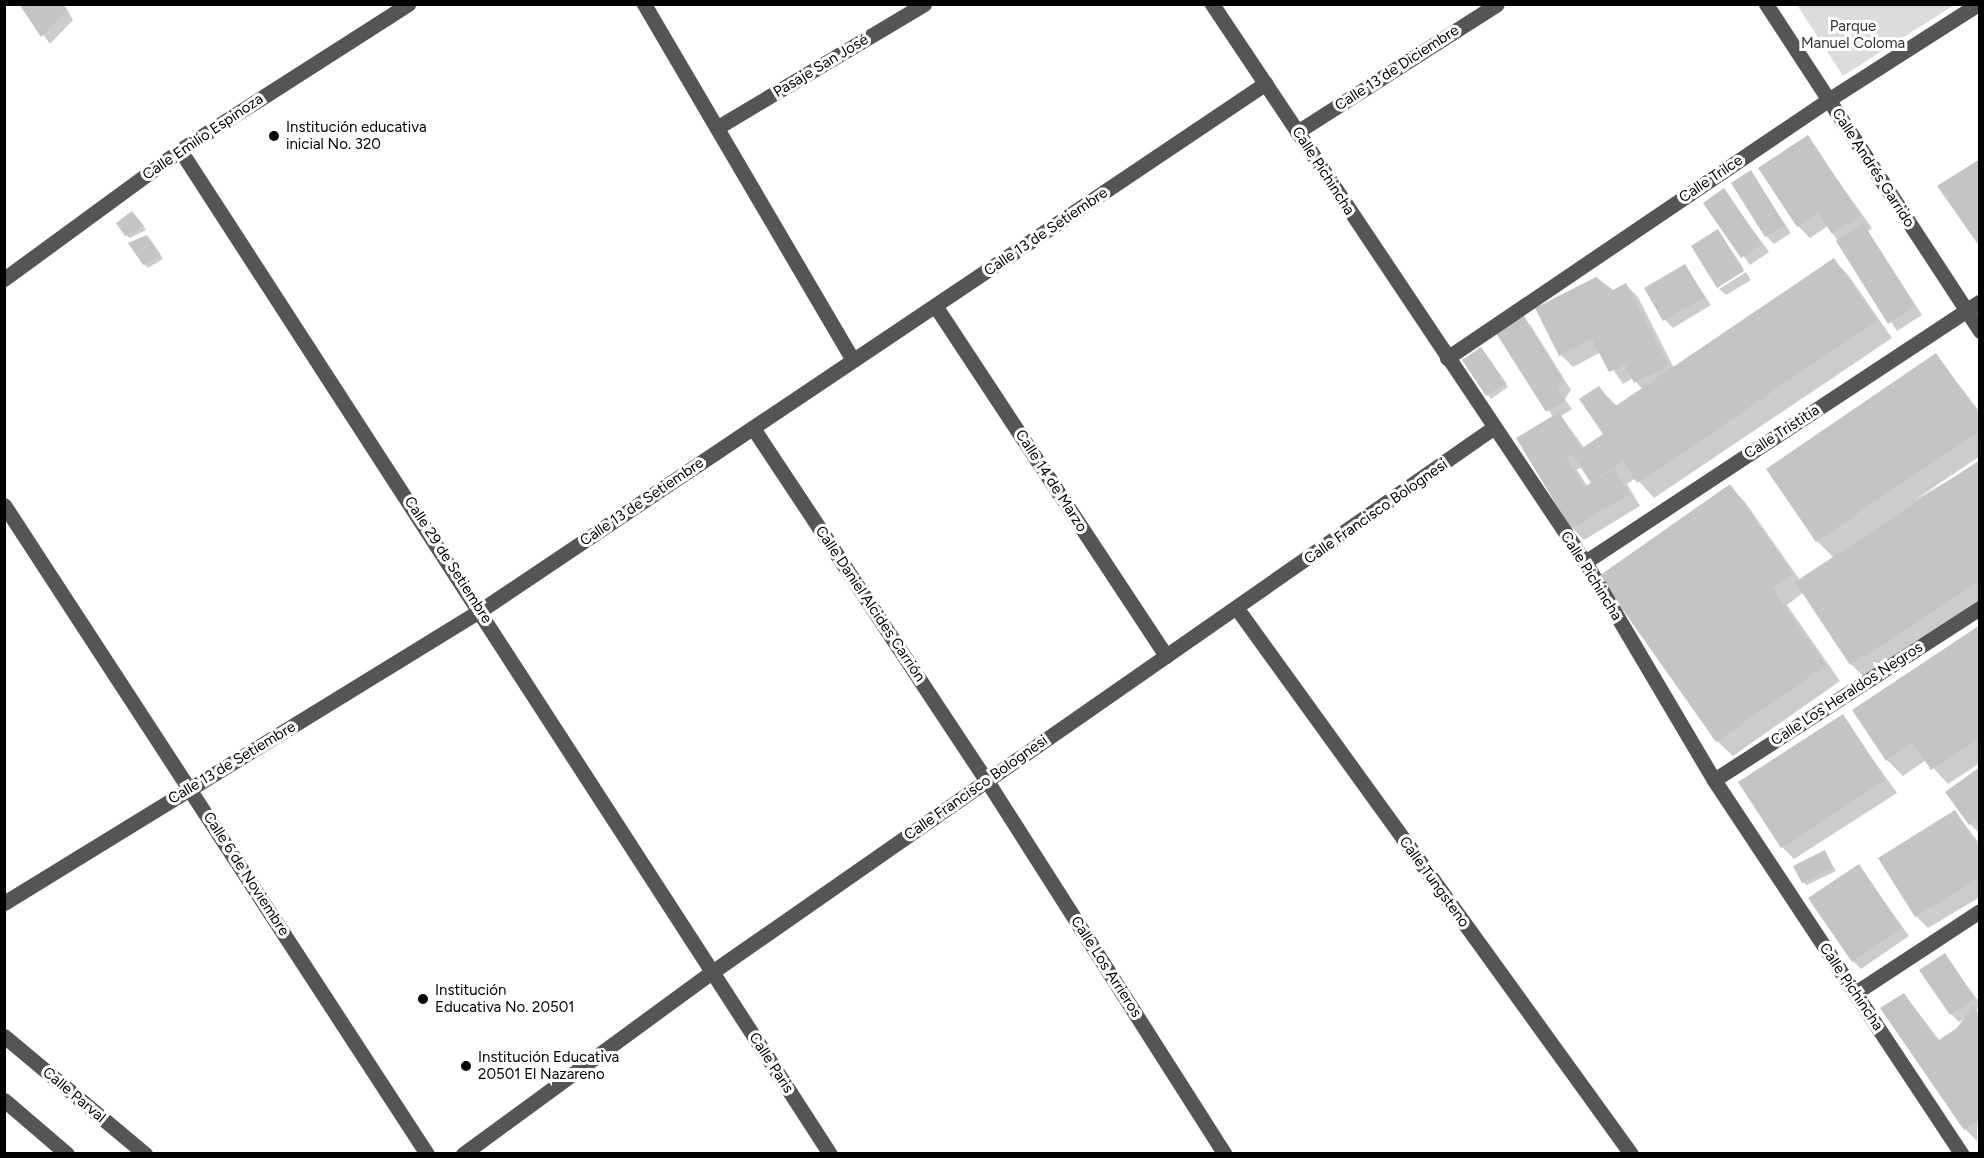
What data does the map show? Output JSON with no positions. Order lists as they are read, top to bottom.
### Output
{
  "streets": {
    "street": [
      "Pasaje San José",
      "Calle 13 de Diciembre",
      "Calle Emilio Espinoza",
      "Calle Andrés Garrido",
      "Calle Pichincha",
      "Calle Trilce",
      "Calle 13 de Setiembre",
      "Calle Tristitia",
      "Calle 14 de Marzo",
      "Calle Francisco Bolognesi",
      "Calle 29 de Setiembre",
      "Calle Daniel Alcides Carrión",
      "Calle Los Heraldos Negros",
      "Calle 6 de Noviembre",
      "Calle Tungsteno",
      "Calle Los Arrieros",
      "Calle Paris",
      "Calle Parval"
    ]
  },
  "crossings": [
    ["Calle 13 de Diciembre", "Calle Pichincha"],
    ["Calle Emilio Espinoza", "Calle 29 de Setiembre"],
    ["Calle Andrés Garrido", "Calle Trilce"],
    ["Calle Andrés Garrido", "Calle Tristitia"],
    ["Calle Pichincha", "Calle Trilce"],
    ["Calle Pichincha", "Calle 13 de Setiembre"],
    ["Calle Pichincha", "Calle Tristitia"],
    ["Calle Pichincha", "Calle Francisco Bolognesi"],
    ["Calle Pichincha", "Calle Los Heraldos Negros"],
    ["Calle 13 de Setiembre", "Calle 14 de Marzo"],
    ["Calle 13 de Setiembre", "Calle 29 de Setiembre"],
    ["Calle 13 de Setiembre", "Calle Daniel Alcides Carrión"],
    ["Calle 13 de Setiembre", "Calle 6 de Noviembre"],
    ["Calle 14 de Marzo", "Calle Francisco Bolognesi"],
    ["Calle Francisco Bolognesi", "Calle 29 de Setiembre"],
    ["Calle Francisco Bolognesi", "Calle Daniel Alcides Carrión"],
    ["Calle Francisco Bolognesi", "Calle Tungsteno"],
    ["Calle Francisco Bolognesi", "Calle Los Arrieros"],
    ["Calle Francisco Bolognesi", "Calle Paris"],
    ["Calle 29 de Setiembre", "Calle Paris"],
    ["Calle Daniel Alcides Carrión", "Calle Los Arrieros"]
  ],
  "parks": ["Parque Manuel Coloma"],
  "places": ["Institución educativa inicial No. 320", "Institución Educativa No. 20501", "Institución Educativa 20501 El Nazareno"]
}
